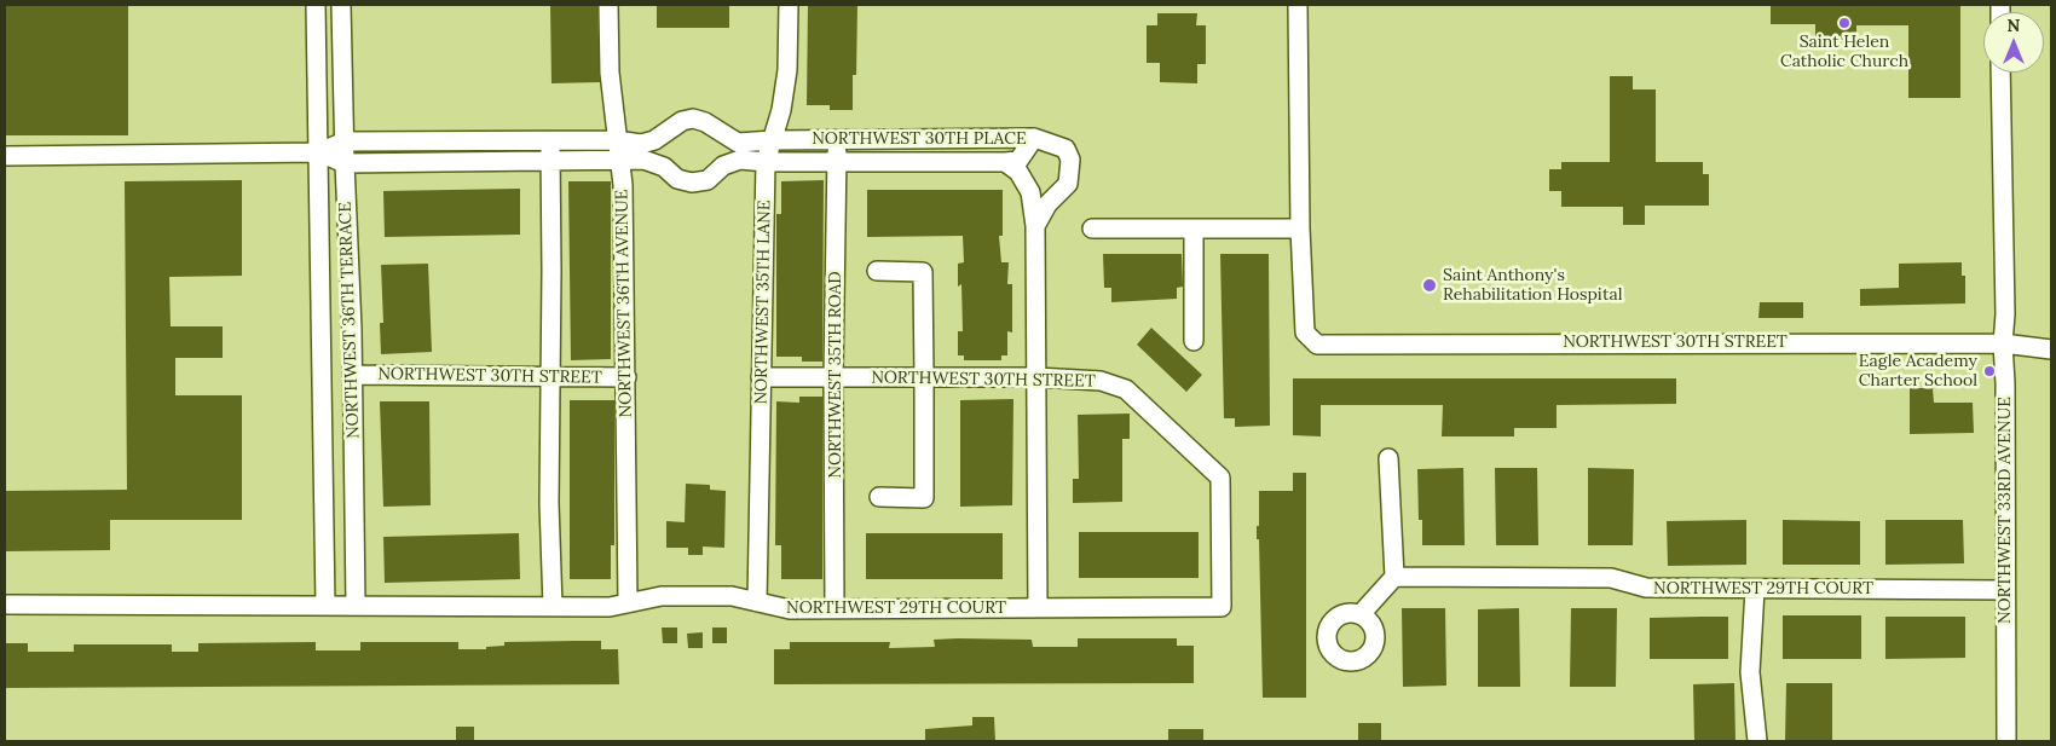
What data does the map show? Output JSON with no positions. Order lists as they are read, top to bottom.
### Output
{
  "streets": {
    "street": [
      "NORTHWEST 30TH PLACE",
      "NORTHWEST 35TH LANE",
      "NORTHWEST 36TH AVENUE",
      "NORTHWEST 36TH TERRACE",
      "NORTHWEST 30TH STREET",
      "NORTHWEST 35TH ROAD",
      "NORTHWEST 33RD AVENUE",
      "NORTHWEST 29TH COURT"
    ]
  },
  "crossings": [
    ["NORTHWEST 30TH PLACE", "NORTHWEST 35TH LANE"],
    ["NORTHWEST 30TH PLACE", "NORTHWEST 36TH AVENUE"],
    ["NORTHWEST 30TH PLACE", "NORTHWEST 36TH TERRACE"],
    ["NORTHWEST 30TH PLACE", "NORTHWEST 35TH ROAD"],
    ["NORTHWEST 35TH LANE", "NORTHWEST 30TH STREET"],
    ["NORTHWEST 35TH LANE", "NORTHWEST 29TH COURT"],
    ["NORTHWEST 36TH AVENUE", "NORTHWEST 30TH STREET"],
    ["NORTHWEST 36TH AVENUE", "NORTHWEST 29TH COURT"],
    ["NORTHWEST 36TH TERRACE", "NORTHWEST 30TH STREET"],
    ["NORTHWEST 36TH TERRACE", "NORTHWEST 29TH COURT"],
    ["NORTHWEST 30TH STREET", "NORTHWEST 35TH ROAD"],
    ["NORTHWEST 30TH STREET", "NORTHWEST 33RD AVENUE"],
    ["NORTHWEST 30TH STREET", "NORTHWEST 29TH COURT"],
    ["NORTHWEST 35TH ROAD", "NORTHWEST 29TH COURT"],
    ["NORTHWEST 33RD AVENUE", "NORTHWEST 29TH COURT"]
  ],
  "places": ["Saint Helen Catholic Church", "Saint Anthony's Rehabilitation Hospital", "Eagle Academy Charter School"],
  "north": "top"
}
